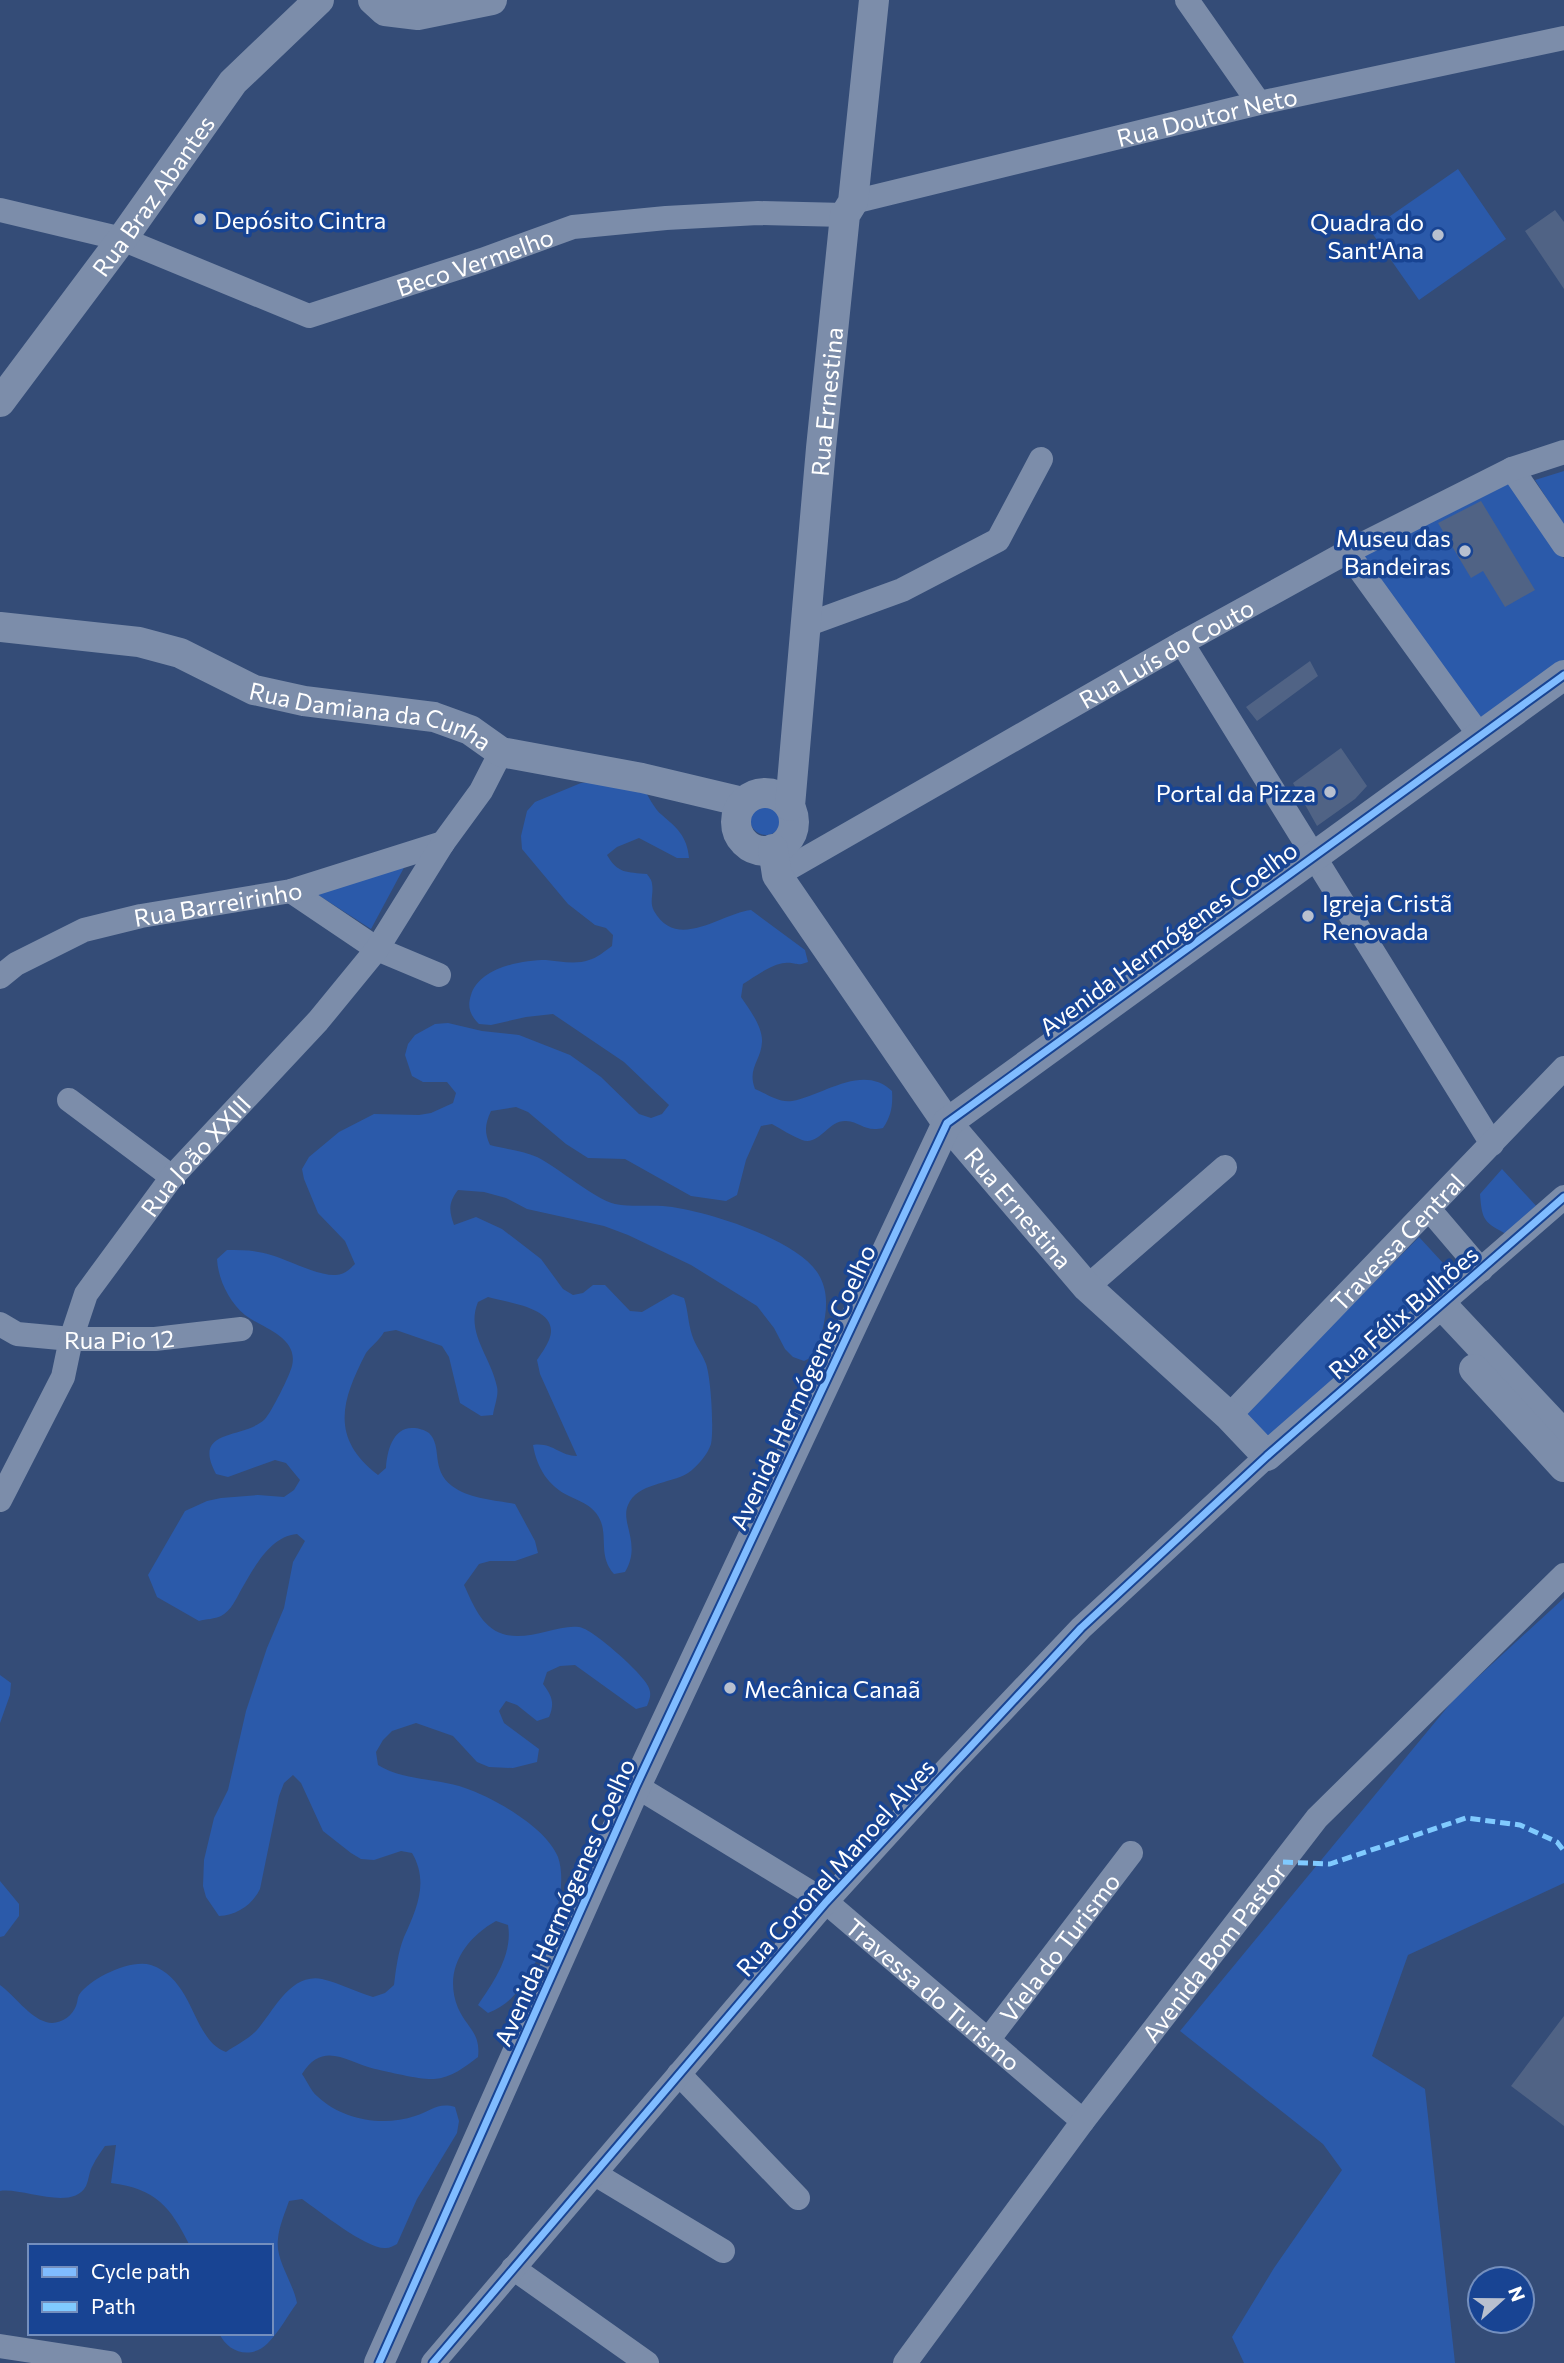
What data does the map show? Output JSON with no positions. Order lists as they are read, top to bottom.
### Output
{
  "streets": {
    "street": [
      "Rua Doutor Neto",
      "Rua Braz Abantes",
      "Beco Vermelho",
      "Rua Ernestina",
      "Rua Luís do Couto",
      "Rua Damiana da Cunha",
      "Rua Barreirinho",
      "Avenida Hermógenes Coelho",
      "Rua João XXIII",
      "Travessa Central",
      "Rua Félix Bulhões",
      "Rua Pio 12",
      "Rua Coronel Manoel Alves",
      "Viela do Turismo",
      "Avenida Bom Pastor",
      "Travessa do Turismo"
    ]
  },
  "crossings": [
    ["Rua Doutor Neto", "Beco Vermelho"],
    ["Rua Doutor Neto", "Rua Ernestina"],
    ["Rua Braz Abantes", "Beco Vermelho"],
    ["Beco Vermelho", "Rua Ernestina"],
    ["Rua Ernestina", "Rua Luís do Couto"],
    ["Rua Ernestina", "Rua Damiana da Cunha"],
    ["Rua Ernestina", "Avenida Hermógenes Coelho"],
    ["Rua Ernestina", "Travessa Central"],
    ["Rua Ernestina", "Rua Félix Bulhões"],
    ["Rua Ernestina", "Rua Coronel Manoel Alves"],
    ["Rua Luís do Couto", "Rua Damiana da Cunha"],
    ["Rua Damiana da Cunha", "Rua João XXIII"],
    ["Rua Barreirinho", "Rua João XXIII"],
    ["Avenida Hermógenes Coelho", "Travessa do Turismo"],
    ["Rua João XXIII", "Rua Pio 12"],
    ["Rua Félix Bulhões", "Rua Coronel Manoel Alves"],
    ["Rua Coronel Manoel Alves", "Travessa do Turismo"],
    ["Viela do Turismo", "Travessa do Turismo"],
    ["Avenida Bom Pastor", "Travessa do Turismo"]
  ],
  "places": [
    "Depósito Cintra",
    "Quadra do Sant'Ana",
    "Museu das Bandeiras",
    "Portal da Pizza",
    "Igreja Cristã Renovada",
    "Mecânica Canaã"
  ],
  "legend": ["Cycle path", "Path"],
  "north": "right"
}
